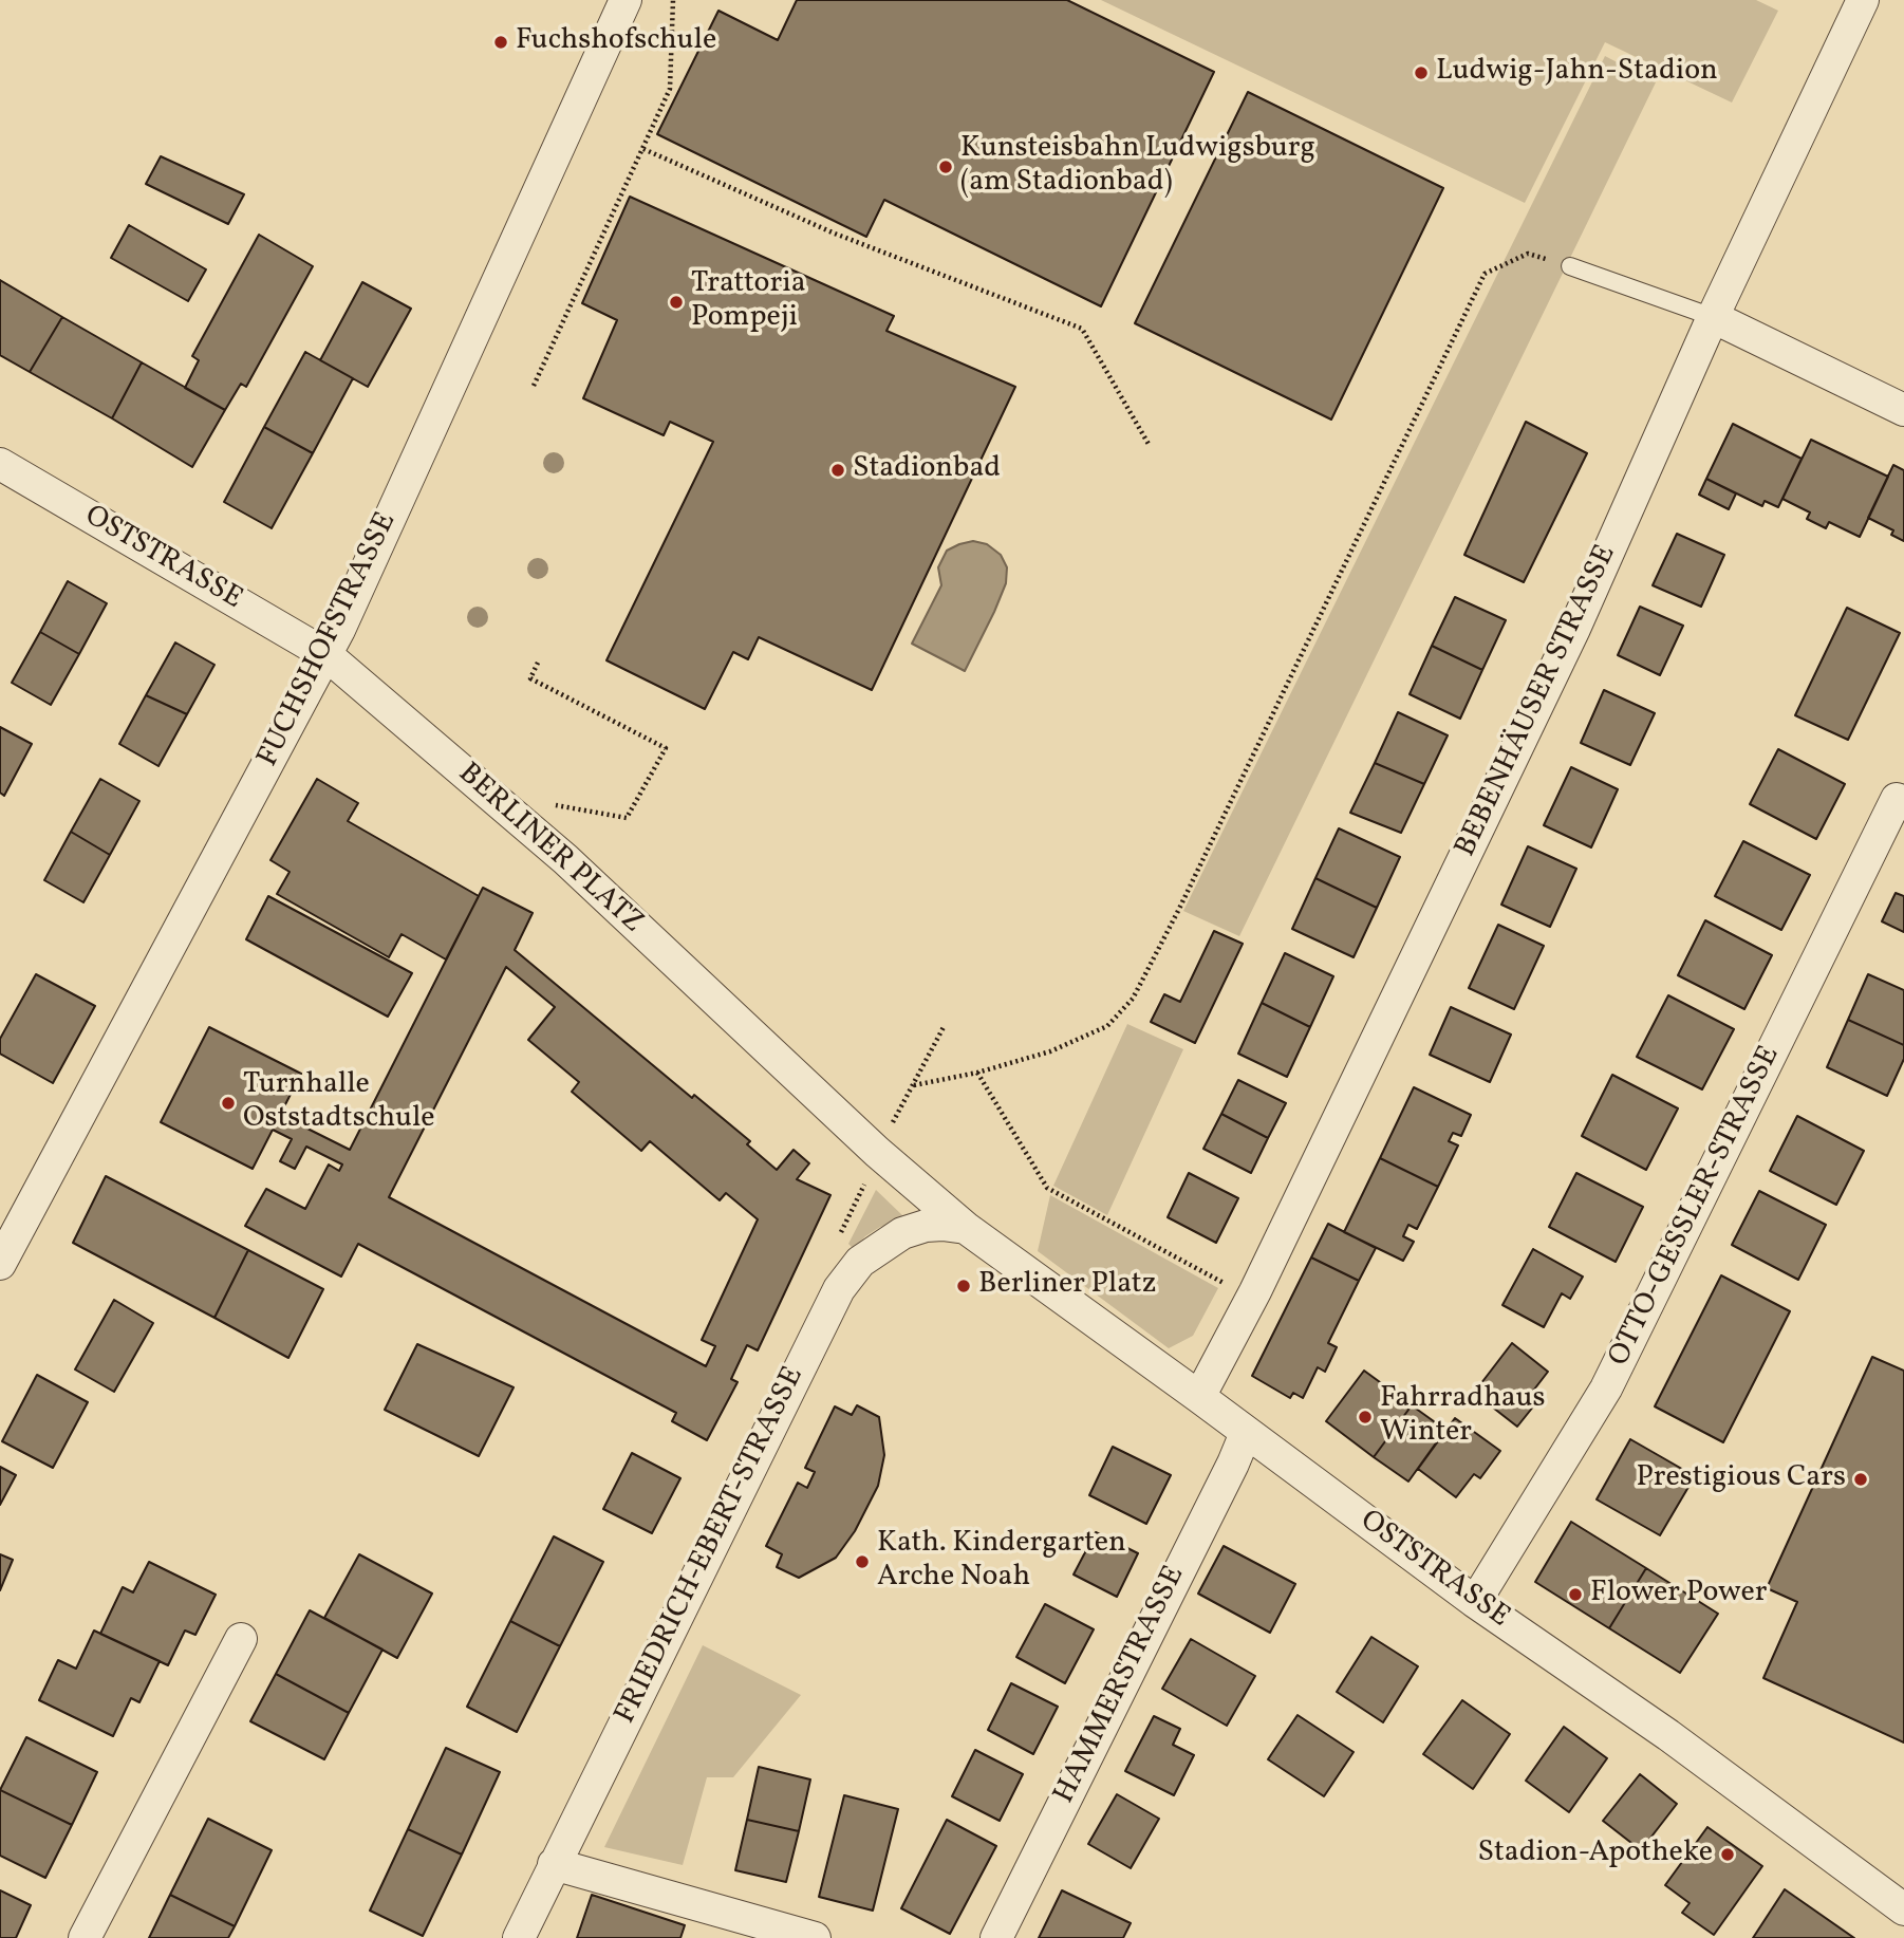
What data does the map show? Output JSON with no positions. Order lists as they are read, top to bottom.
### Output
{
  "streets": {
    "street": [
      "OSTSTRASSE",
      "FUCHSHOFSTRASSE",
      "BEBENHÄUSER STRASSE",
      "BERLINER PLATZ",
      "OTTO-GESSLER-STRASSE",
      "FRIEDRICH-EBERT-STRASSE",
      "HAMMERSTRASSE"
    ]
  },
  "crossings": [
    ["OSTSTRASSE", "FUCHSHOFSTRASSE"],
    ["OSTSTRASSE", "BEBENHÄUSER STRASSE"],
    ["OSTSTRASSE", "BERLINER PLATZ"],
    ["OSTSTRASSE", "OTTO-GESSLER-STRASSE"],
    ["OSTSTRASSE", "FRIEDRICH-EBERT-STRASSE"],
    ["OSTSTRASSE", "HAMMERSTRASSE"],
    ["FUCHSHOFSTRASSE", "BERLINER PLATZ"],
    ["BERLINER PLATZ", "FRIEDRICH-EBERT-STRASSE"]
  ],
  "places": [
    "Fuchshofschule",
    "Ludwig-Jahn-Stadion",
    "Kunsteisbahn Ludwigsburg (am Stadionbad)",
    "Trattoria Pompeji",
    "Stadionbad",
    "Turnhalle Oststadtschule",
    "Berliner Platz",
    "Fahrradhaus Winter",
    "Prestigious Cars",
    "Kath. Kindergarten Arche Noah",
    "Flower Power",
    "Stadion-Apotheke"
  ]
}
